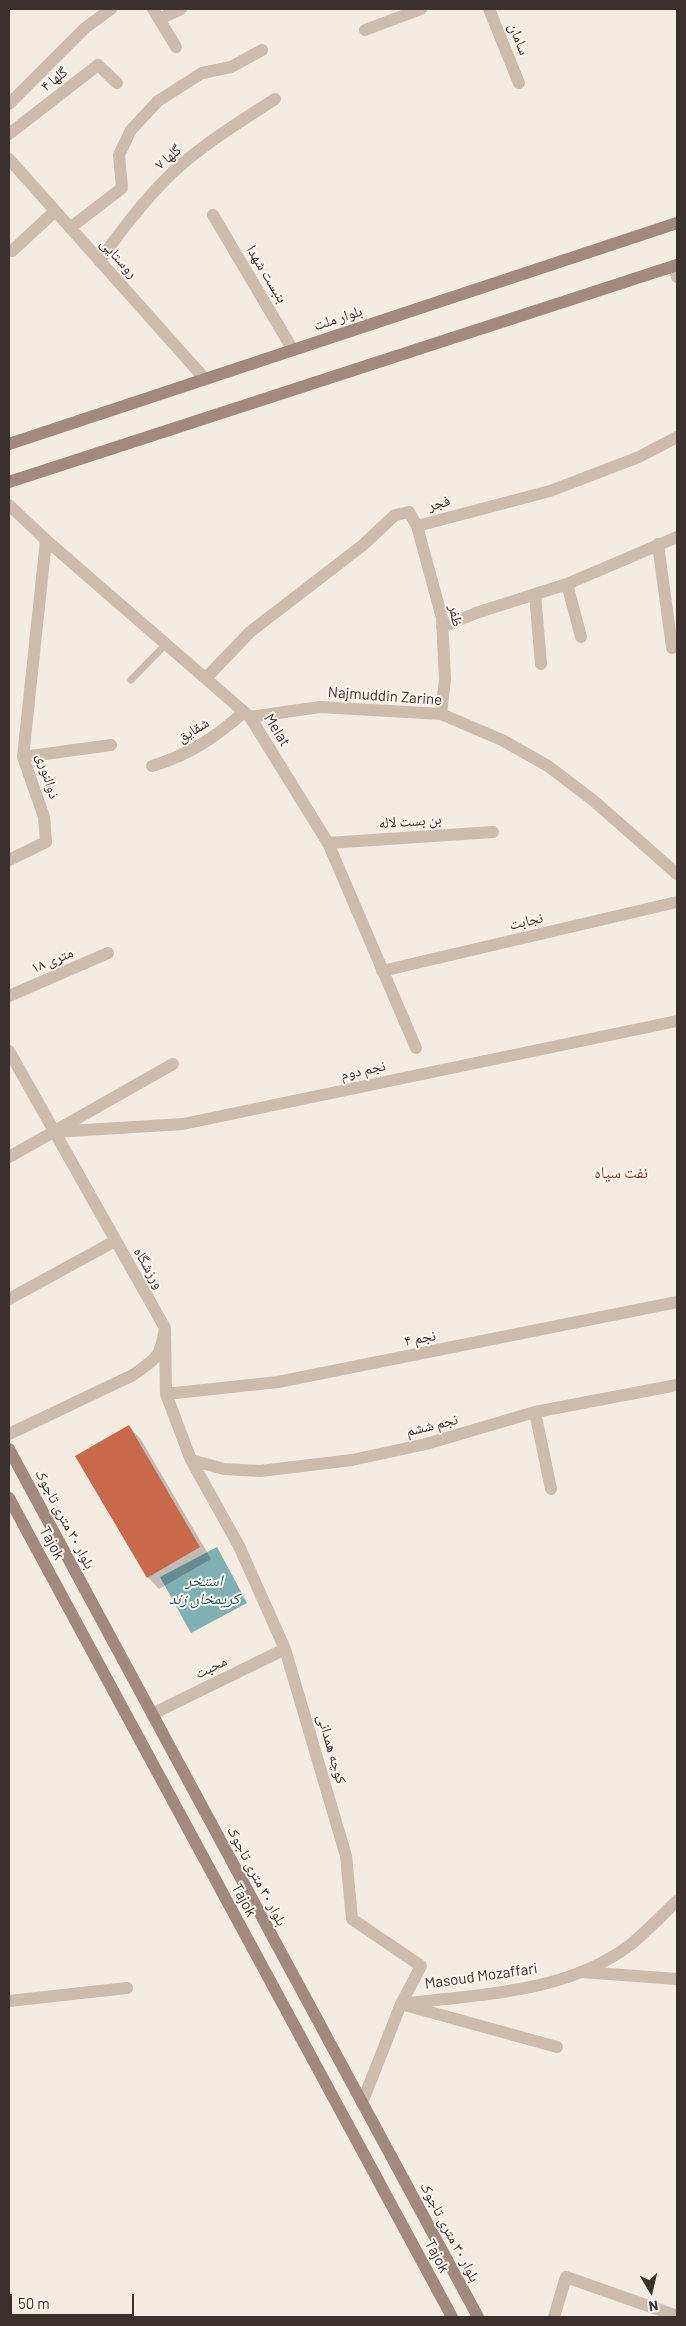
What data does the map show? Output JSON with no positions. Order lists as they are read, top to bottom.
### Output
{
  "streets": {
    "main road": ["بلوار ملت", "بلوار ۳۰ متری تاجوک", "Tajok"],
    "street": [
      "سامان",
      "گلها ۴",
      "گلها ۷",
      "روستایی",
      "بنبست شهدا",
      "فجر",
      "ظفر",
      "Najmuddin Zarine",
      "شقایق",
      "Melat",
      "ذوالنوری",
      "بن بست لاله",
      "نجابت",
      "۱۸ متری",
      "نجم دوم",
      "ورزشگاه",
      "نجم ۴",
      "نجم ششم",
      "محبت",
      "کوچه همدانی",
      "Masoud Mozaffari"
    ]
  },
  "crossings": [
    ["گلها ۷", "روستایی"],
    ["روستایی", "بلوار ملت"],
    ["بنبست شهدا", "بلوار ملت"],
    ["فجر", "ظفر"],
    ["فجر", "Melat"],
    ["ظفر", "Najmuddin Zarine"],
    ["Najmuddin Zarine", "شقایق"],
    ["Najmuddin Zarine", "Melat"],
    ["شقایق", "Melat"],
    ["Melat", "ذوالنوری"],
    ["Melat", "بن بست لاله"],
    ["Melat", "نجابت"],
    ["نجم دوم", "ورزشگاه"],
    ["ورزشگاه", "کوچه همدانی"],
    ["نجم ۴", "کوچه همدانی"],
    ["نجم ششم", "کوچه همدانی"],
    ["بلوار ۳۰ متری تاجوک", "محبت"],
    ["محبت", "کوچه همدانی"],
    ["کوچه همدانی", "Masoud Mozaffari"]
  ],
  "districts": ["نفت سیاه"],
  "water": ["استخر کریمخان زند"],
  "scale_bar": "50 m",
  "north": "bottom"
}
